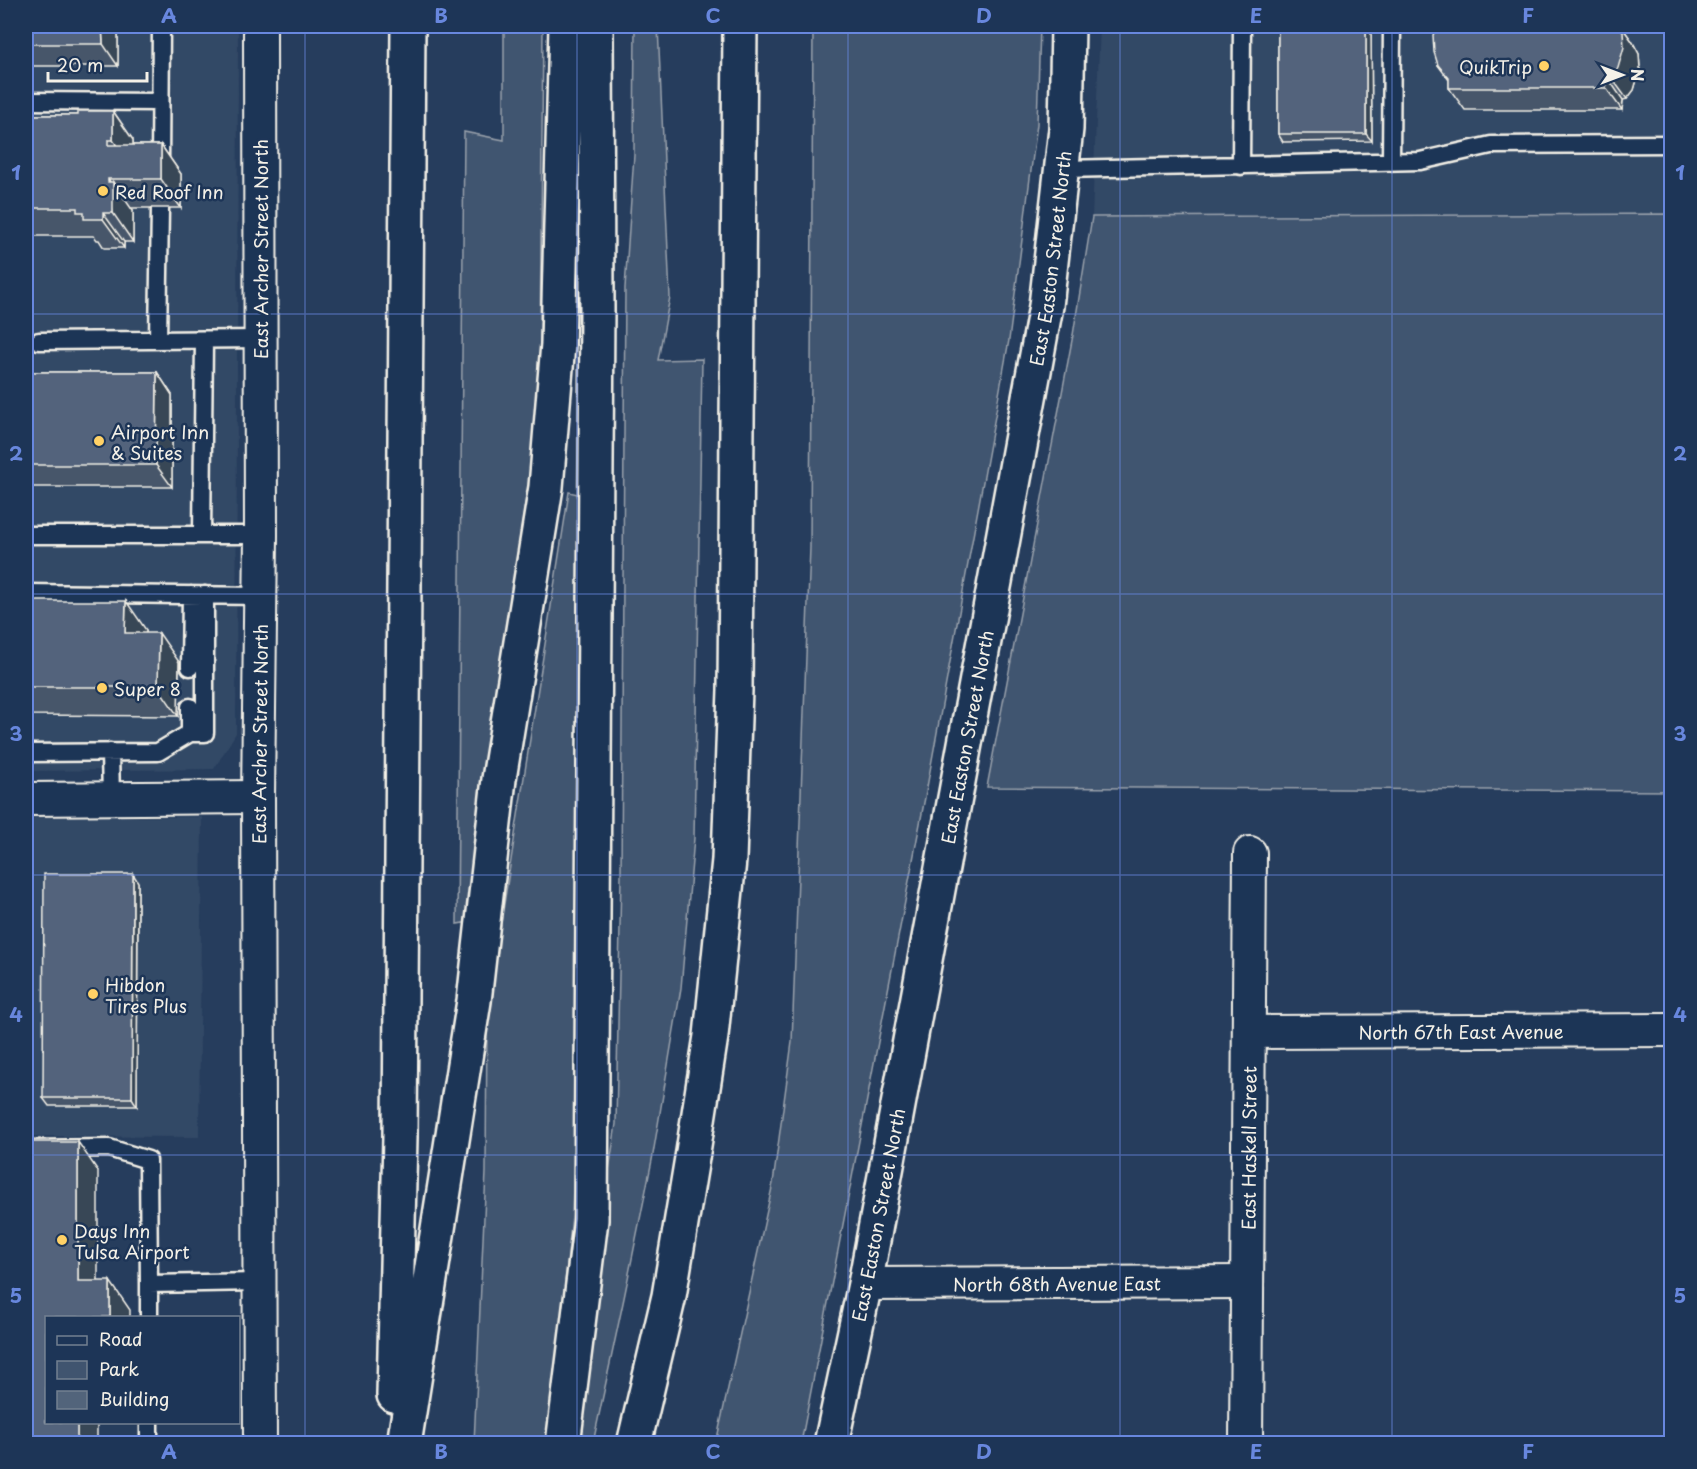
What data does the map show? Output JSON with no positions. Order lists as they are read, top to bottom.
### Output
{
  "streets": {
    "main road": ["East Easton Street North"],
    "street": [
      "East Archer Street North",
      "North 67th East Avenue",
      "East Haskell Street",
      "North 68th Avenue East"
    ]
  },
  "crossings": [
    ["East Easton Street North", "North 68th Avenue East"],
    ["North 67th East Avenue", "East Haskell Street"],
    ["East Haskell Street", "North 68th Avenue East"]
  ],
  "places": [
    "QuikTrip",
    "Red Roof Inn",
    "Airport Inn & Suites",
    "Super 8",
    "Hibdon Tires Plus",
    "Days Inn Tulsa Airport"
  ],
  "legend": ["Road", "Park", "Building"],
  "scale_bar": "20 m",
  "north": "right",
  "grid": {
    "columns": [
      "A",
      "B",
      "C",
      "D",
      "E",
      "F"
    ],
    "rows": [
      "1",
      "2",
      "3",
      "4",
      "5"
    ]
  }
}
